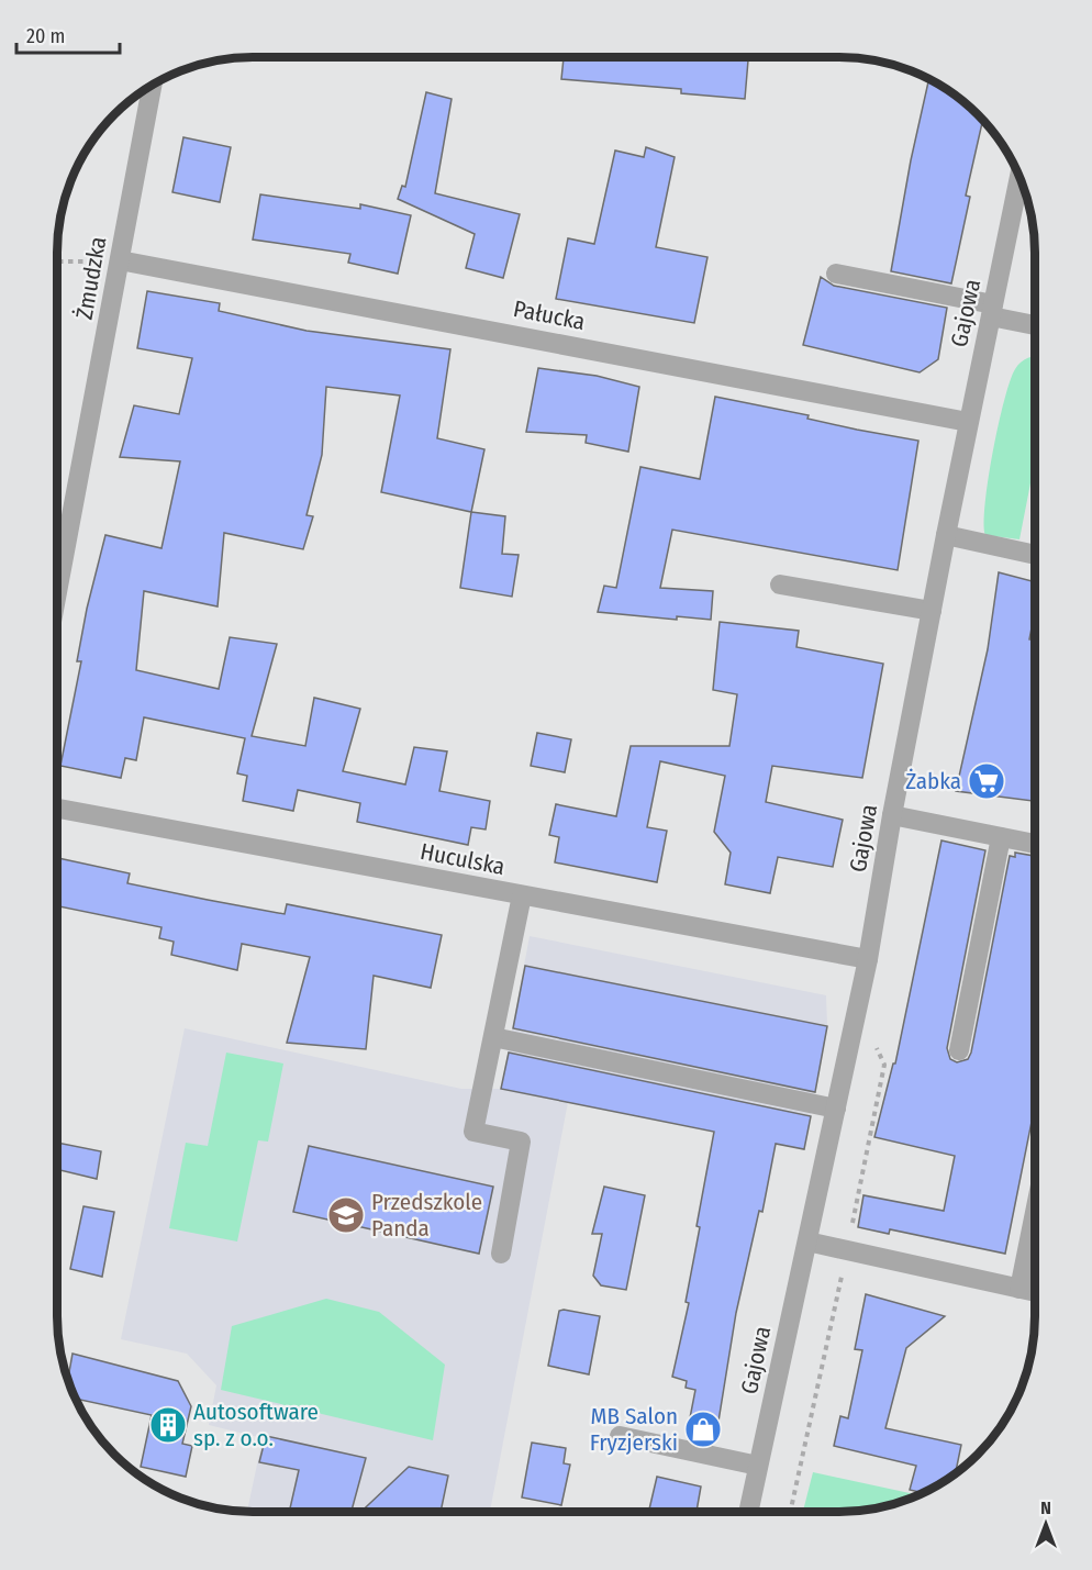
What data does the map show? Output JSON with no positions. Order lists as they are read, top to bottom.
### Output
{
  "streets": {
    "street": [
      "Żmudzka",
      "Gajowa",
      "Pałucka",
      "Huculska"
    ]
  },
  "crossings": [
    ["Żmudzka", "Pałucka"],
    ["Gajowa", "Pałucka"],
    ["Gajowa", "Huculska"]
  ],
  "places": {
    "supermarket": ["Żabka"],
    "school or university": ["Przedszkole Panda"],
    "building": ["Autosoftware sp. z o.o."],
    "shop": ["MB Salon Fryzjerski"]
  },
  "scale_bar": "20 m",
  "north": "top"
}
